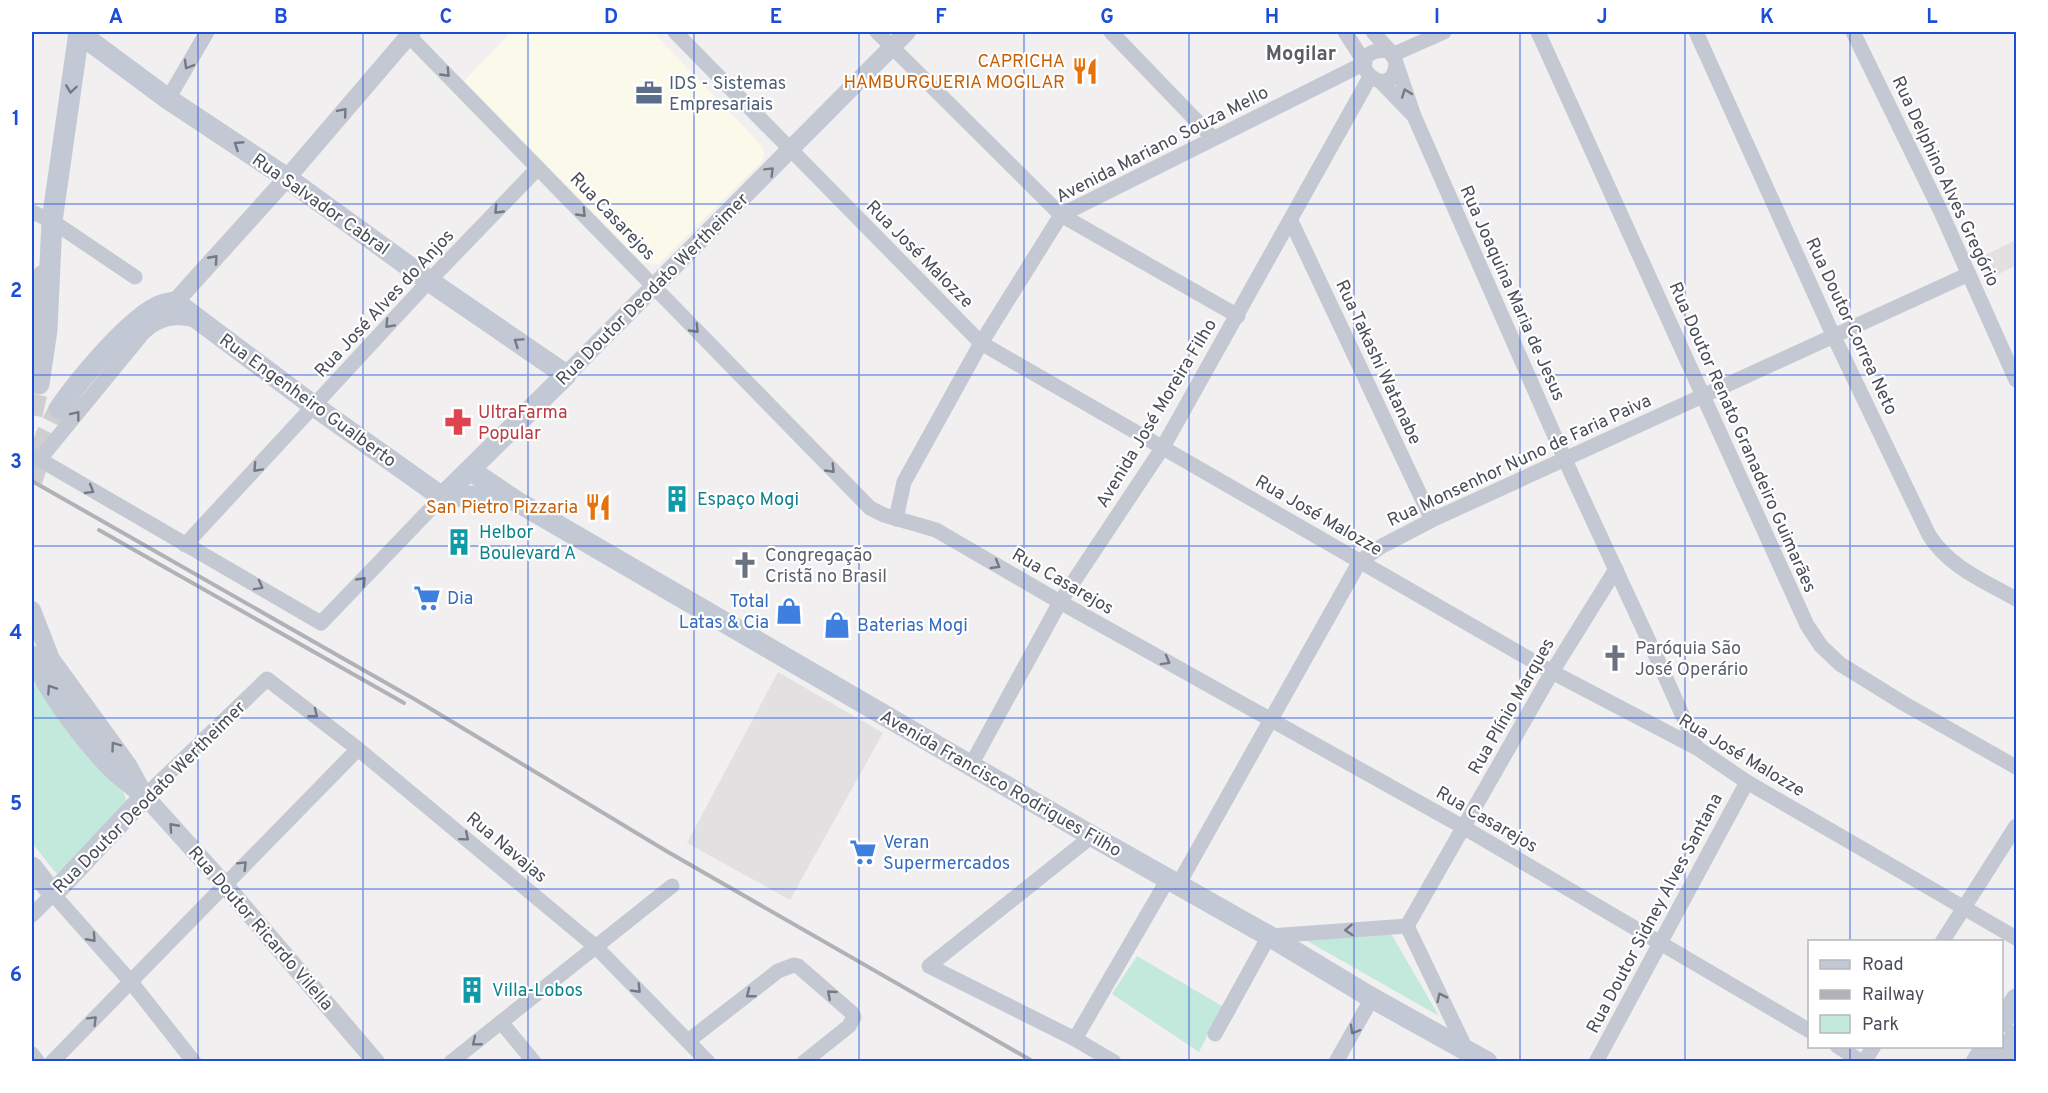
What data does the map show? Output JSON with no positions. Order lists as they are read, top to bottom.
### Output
{
  "streets": {
    "main road": [
      "Rua Salvador Cabral",
      "Rua Doutor Deodato Wertheimer",
      "Rua Engenheiro Gualberto",
      "Avenida Francisco Rodrigues Filho"
    ],
    "street": [
      "Avenida Mariano Souza Mello",
      "Rua Delphino Alves Gregório",
      "Rua Casarejos",
      "Rua José Malozze",
      "Rua Joaquina Maria de Jesus",
      "Rua José Alves do Anjos",
      "Rua Doutor Correa Neto",
      "Rua Takashi Watanabe",
      "Avenida José Moreira Filho",
      "Rua Doutor Renato Granadeiro Guimarães",
      "Rua Monsenhor Nuno de Faria Paiva",
      "Rua Plínio Marques",
      "Rua Navajas",
      "Rua Doutor Sidney Alves Santana",
      "Rua Doutor Ricardo Vilella"
    ]
  },
  "crossings": [
    ["Avenida Mariano Souza Mello", "Rua Casarejos"],
    ["Avenida Mariano Souza Mello", "Rua José Malozze"],
    ["Avenida Mariano Souza Mello", "Rua Joaquina Maria de Jesus"],
    ["Avenida Mariano Souza Mello", "Avenida José Moreira Filho"],
    ["Rua Delphino Alves Gregório", "Rua Monsenhor Nuno de Faria Paiva"],
    ["Rua Salvador Cabral", "Rua Doutor Deodato Wertheimer"],
    ["Rua Salvador Cabral", "Rua José Alves do Anjos"],
    ["Rua Casarejos", "Rua Doutor Deodato Wertheimer"],
    ["Rua Casarejos", "Rua José Alves do Anjos"],
    ["Rua Casarejos", "Avenida José Moreira Filho"],
    ["Rua Casarejos", "Rua Monsenhor Nuno de Faria Paiva"],
    ["Rua Casarejos", "Rua Plínio Marques"],
    ["Rua Casarejos", "Rua Doutor Sidney Alves Santana"],
    ["Rua José Malozze", "Rua Doutor Deodato Wertheimer"],
    ["Rua José Malozze", "Rua Joaquina Maria de Jesus"],
    ["Rua José Malozze", "Avenida José Moreira Filho"],
    ["Rua José Malozze", "Rua Monsenhor Nuno de Faria Paiva"],
    ["Rua José Malozze", "Rua Plínio Marques"],
    ["Rua José Malozze", "Rua Doutor Sidney Alves Santana"],
    ["Rua Doutor Deodato Wertheimer", "Rua José Alves do Anjos"],
    ["Rua Doutor Deodato Wertheimer", "Rua Engenheiro Gualberto"],
    ["Rua Doutor Deodato Wertheimer", "Avenida Francisco Rodrigues Filho"],
    ["Rua Doutor Deodato Wertheimer", "Rua Navajas"],
    ["Rua Doutor Deodato Wertheimer", "Rua Doutor Ricardo Vilella"],
    ["Rua Joaquina Maria de Jesus", "Rua Monsenhor Nuno de Faria Paiva"],
    ["Rua Joaquina Maria de Jesus", "Rua Plínio Marques"],
    ["Rua José Alves do Anjos", "Rua Engenheiro Gualberto"],
    ["Rua Doutor Correa Neto", "Rua Monsenhor Nuno de Faria Paiva"],
    ["Rua Takashi Watanabe", "Avenida José Moreira Filho"],
    ["Rua Takashi Watanabe", "Rua Monsenhor Nuno de Faria Paiva"],
    ["Rua Engenheiro Gualberto", "Avenida Francisco Rodrigues Filho"],
    ["Avenida José Moreira Filho", "Avenida Francisco Rodrigues Filho"],
    ["Rua Doutor Renato Granadeiro Guimarães", "Rua Monsenhor Nuno de Faria Paiva"],
    ["Rua Monsenhor Nuno de Faria Paiva", "Avenida Francisco Rodrigues Filho"]
  ],
  "one_way": [
    "Rua Salvador Cabral",
    "Rua Casarejos",
    "Rua José Alves do Anjos",
    "Rua Navajas"
  ],
  "districts": ["Mogilar"],
  "places": {
    "restaurant": ["CAPRICHA HAMBURGUERIA MOGILAR", "San Pietro Pizzaria"],
    "office": ["IDS - Sistemas Empresariais"],
    "pharmacy": ["UltraFarma Popular"],
    "building": ["Espaço Mogi", "Helbor Boulevard A", "Villa-Lobos"],
    "church": ["Congregação Cristã no Brasil", "Paróquia São José Operário"],
    "supermarket": ["Dia", "Veran Supermercados"],
    "shop": ["Total Latas & Cia", "Baterias Mogi"]
  },
  "legend": ["Road", "Railway", "Park"],
  "grid": {
    "columns": [
      "A",
      "B",
      "C",
      "D",
      "E",
      "F",
      "G",
      "H",
      "I",
      "J",
      "K",
      "L"
    ],
    "rows": [
      "1",
      "2",
      "3",
      "4",
      "5",
      "6"
    ]
  }
}
